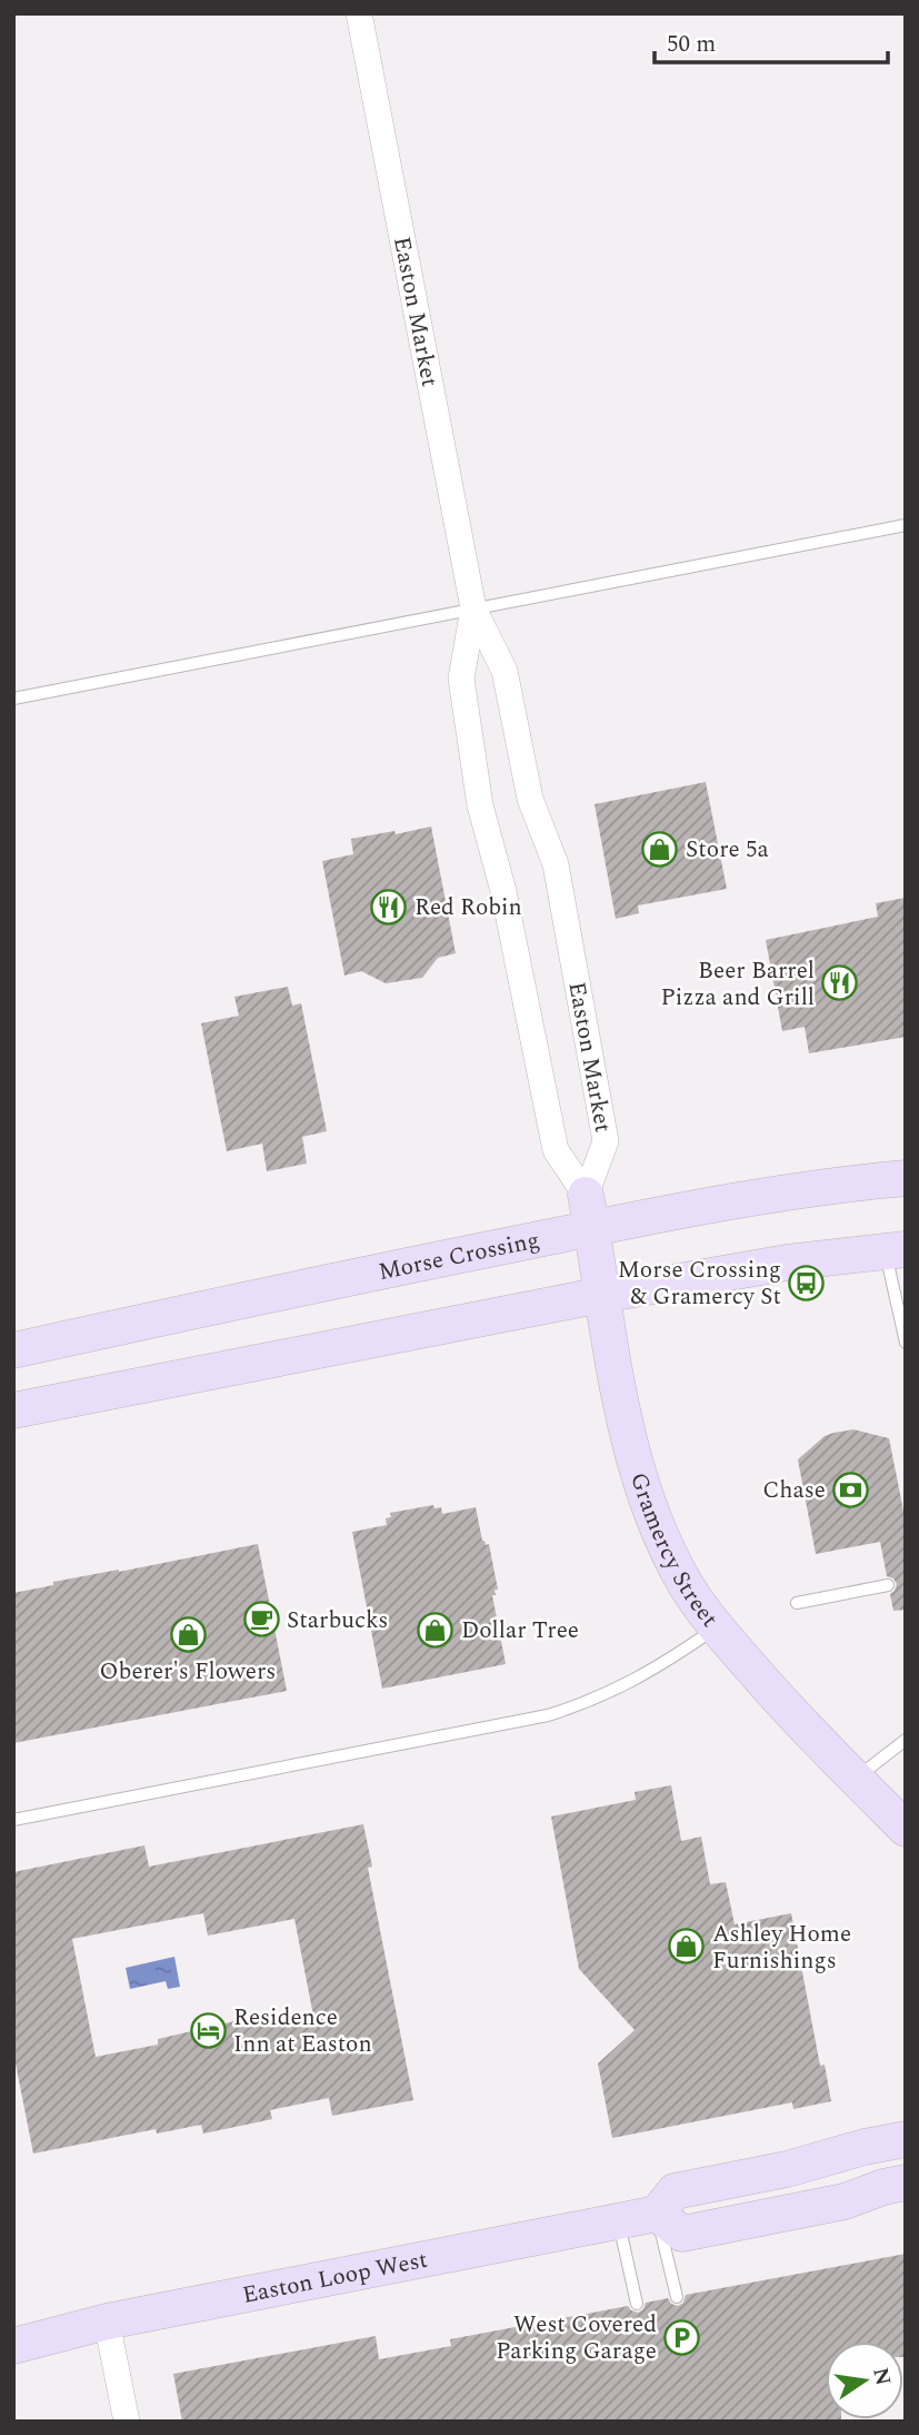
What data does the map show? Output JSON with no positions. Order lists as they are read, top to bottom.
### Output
{
  "streets": {
    "street": [
      "Easton Market",
      "Morse Crossing",
      "Gramercy Street",
      "Easton Loop West"
    ]
  },
  "crossings": [
    ["Easton Market", "Morse Crossing"],
    ["Easton Market", "Gramercy Street"],
    ["Morse Crossing", "Gramercy Street"]
  ],
  "places": {
    "shop": [
      "Store 5a",
      "Dollar Tree",
      "Oberer's Flowers",
      "Ashley Home Furnishings"
    ],
    "restaurant": ["Red Robin", "Beer Barrel Pizza and Grill"],
    "bus stop": ["Morse Crossing & Gramercy St"],
    "bank": ["Chase"],
    "cafe": ["Starbucks"],
    "hotel": ["Residence Inn at Easton"],
    "parking": ["West Covered Parking Garage"]
  },
  "scale_bar": "50 m",
  "north": "right"
}
